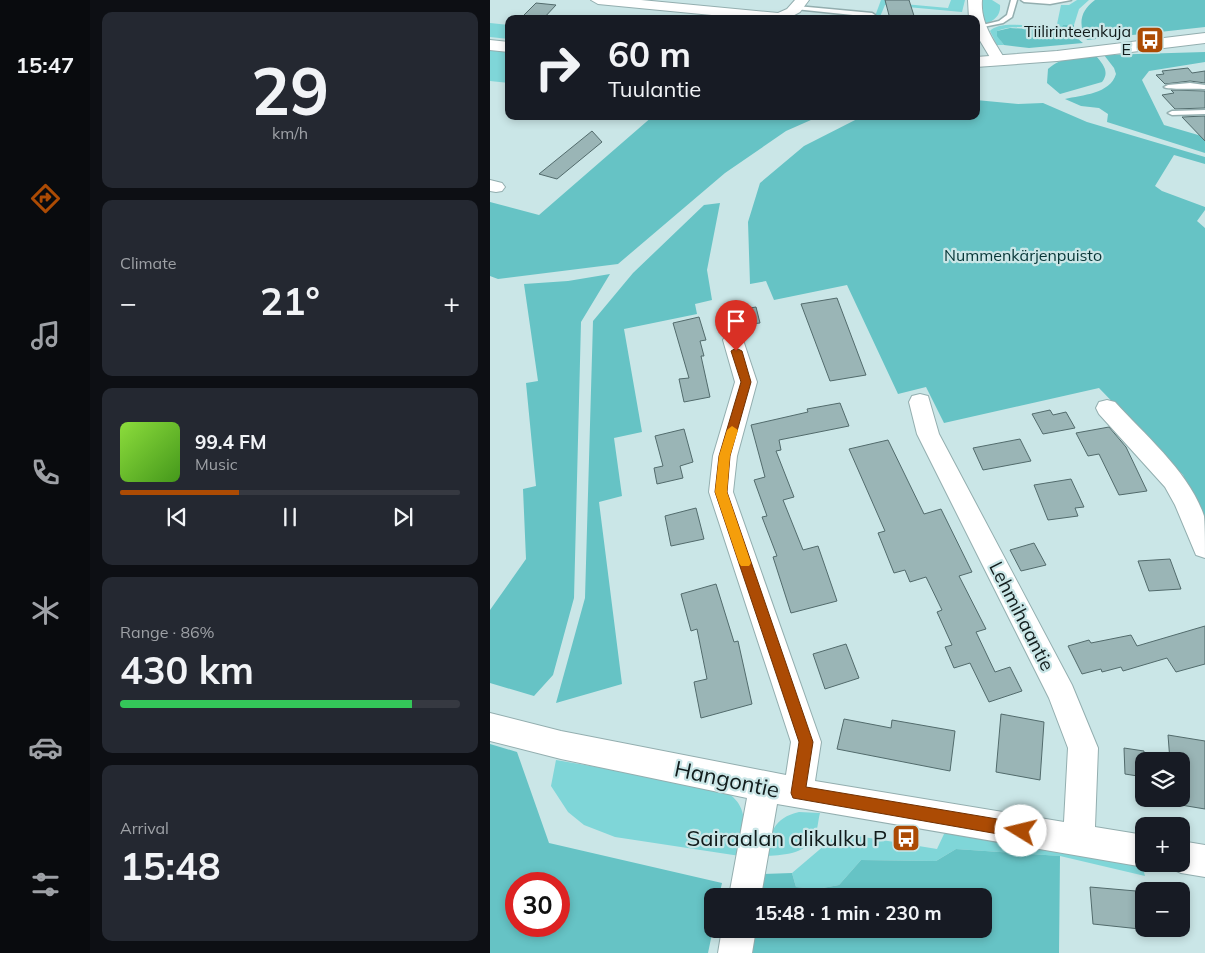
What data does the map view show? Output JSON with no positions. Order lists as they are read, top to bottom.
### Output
{
  "streets": {
    "street": ["Lehmihaantie", "Hangontie"]
  },
  "crossings": [
    ["Lehmihaantie", "Hangontie"]
  ],
  "parks": ["Nummenkärjenpuisto"],
  "places": {
    "bus stop": ["Tiilirinteenkuja E", "Sairaalan alikulku P"]
  },
  "page": {
    "tabs": "15:47",
    "tile": [
      ["29", "km/h"],
      "Climate",
      ["Range · 86%", "430 km"],
      ["Arrival", "15:48"]
    ],
    "turn": ["60 m", "Tuulantie"],
    "heat": ["−", "21°", "+"],
    "song": ["99.4 FM", "Music"],
    "map_buttons": ["+", "−"],
    "limit": "30",
    "trip": "15:48 · 1 min · 230 m"
  }
}
